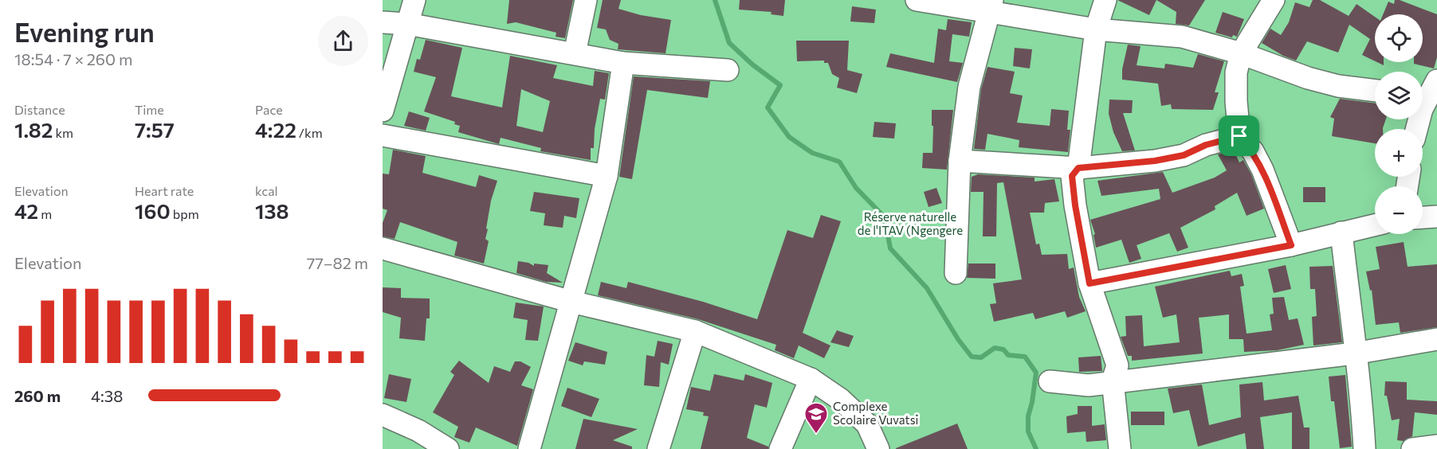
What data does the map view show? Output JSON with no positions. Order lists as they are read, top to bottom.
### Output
{
  "parks": ["Réserve naturelle de l'ITAV (Ngengere"],
  "places": {
    "school or university": ["Complexe Scolaire Vuvatsi"]
  },
  "page": {
    "heading": ["Evening run", "18:54 · 7 × 260 m"],
    "map_buttons": ["+", "−"],
    "stats": [
      ["Distance", "1.82 km"],
      ["Time", "7:57"],
      ["Pace", "4:22 /km"],
      ["Elevation", "42 m"],
      ["Heart rate", "160 bpm"],
      ["kcal", "138"]
    ],
    "chart": ["Elevation", "77–82 m"],
    "list": [
      {
        "name": "260 m",
        "note": "4:38"
      }
    ]
  }
}
